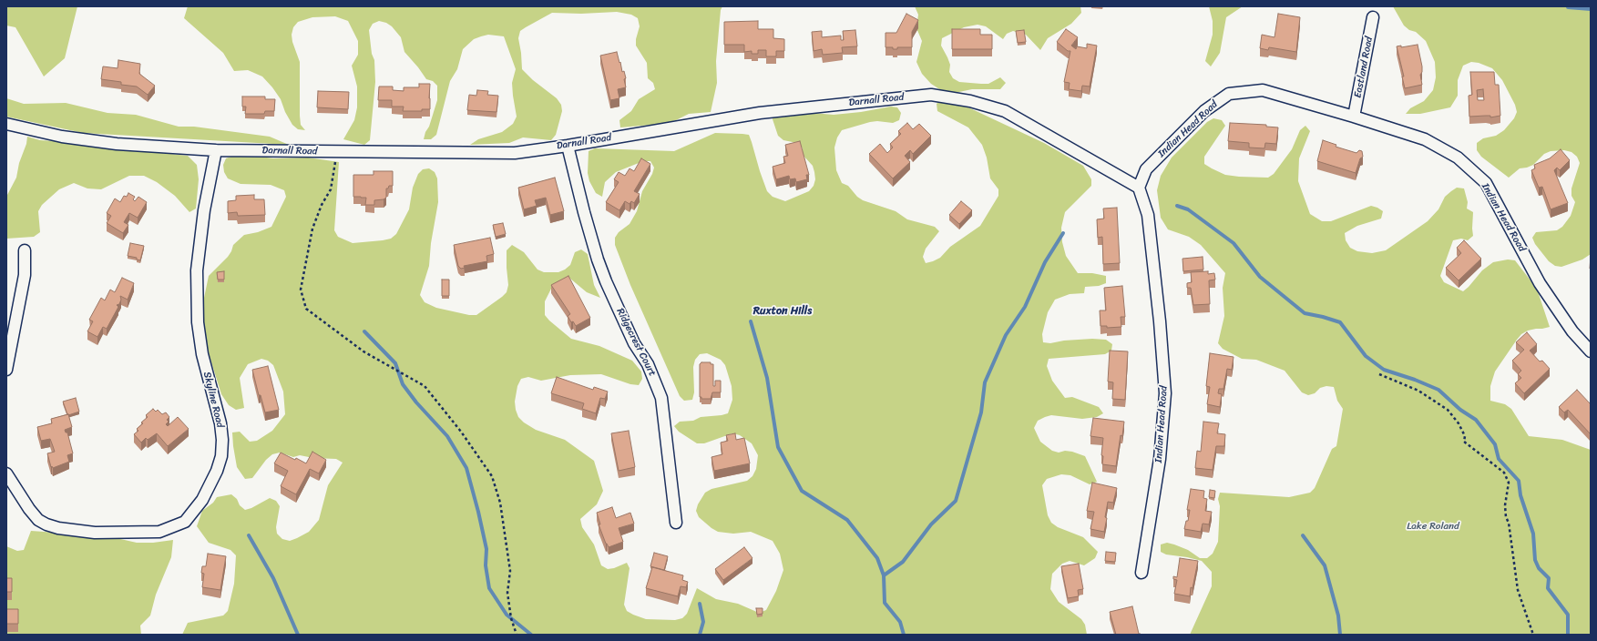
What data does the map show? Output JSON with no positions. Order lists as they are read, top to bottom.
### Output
{
  "streets": {
    "street": [
      "Eastland Road",
      "Darnall Road",
      "Indian Head Road",
      "Ridgecrest Court",
      "Skyline Road"
    ]
  },
  "crossings": [
    ["Eastland Road", "Indian Head Road"],
    ["Darnall Road", "Indian Head Road"],
    ["Darnall Road", "Ridgecrest Court"],
    ["Darnall Road", "Skyline Road"]
  ],
  "districts": ["Ruxton Hills"],
  "parks": ["Lake Roland"]
}
